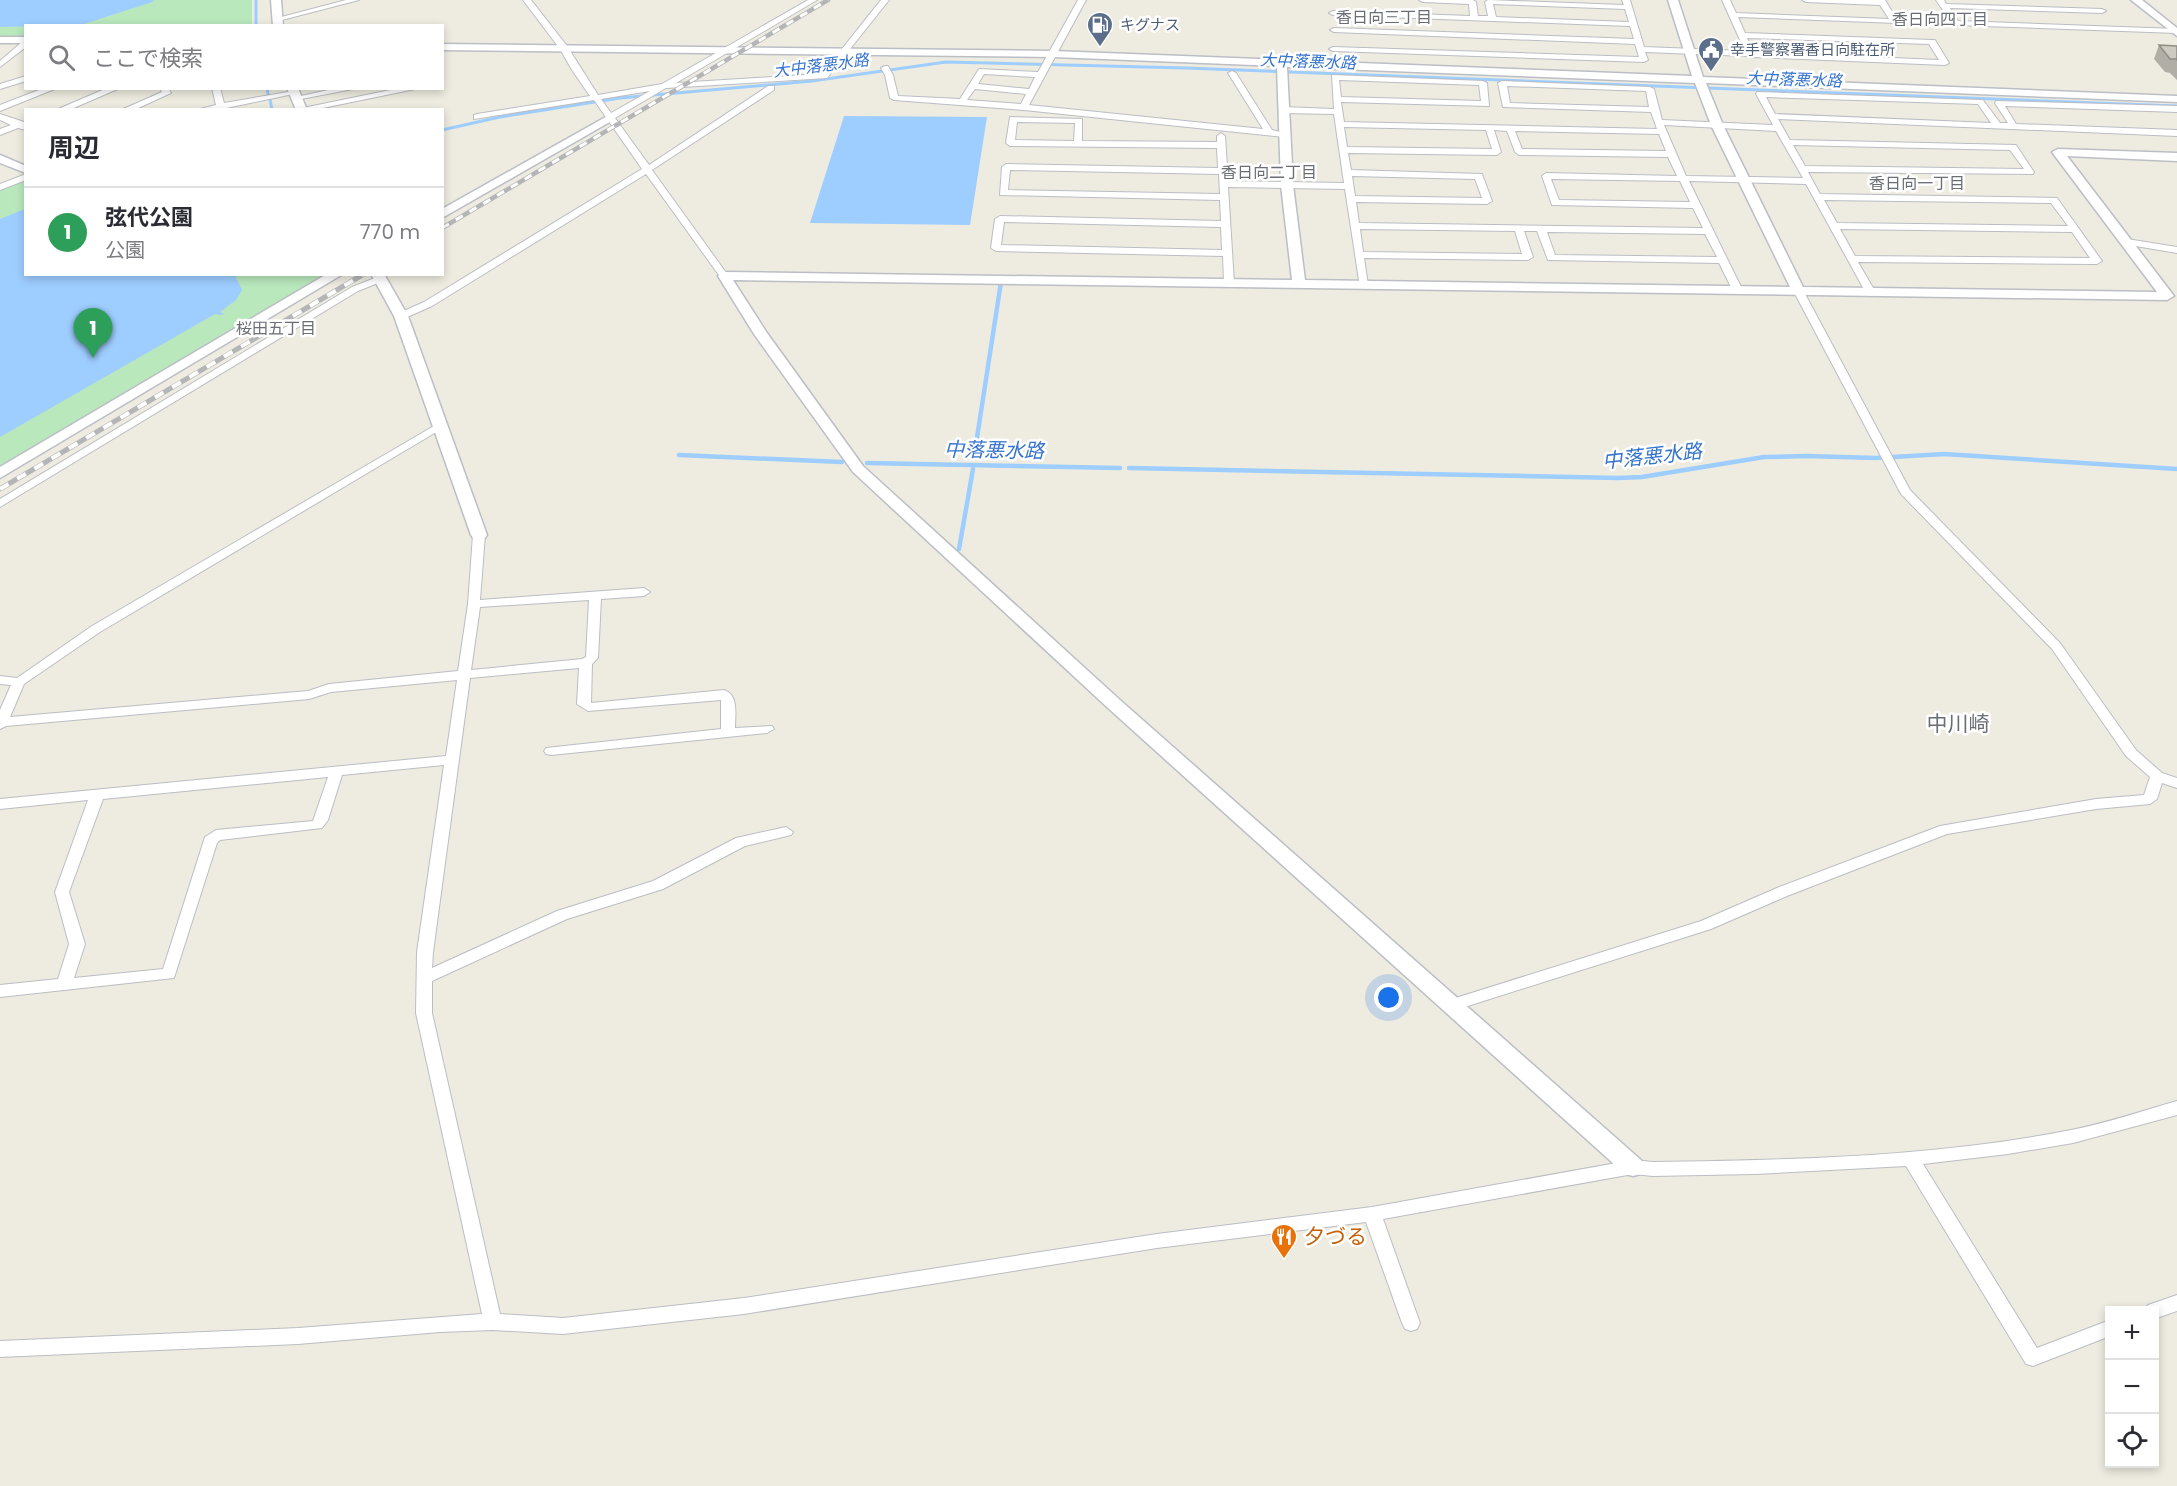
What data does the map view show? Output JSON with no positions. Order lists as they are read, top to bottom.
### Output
{
  "districts": [
    "香日向三丁目",
    "香日向四丁目",
    "香日向二丁目",
    "香日向一丁目",
    "桜田五丁目",
    "中川崎"
  ],
  "water": ["大中落悪水路", "中落悪水路"],
  "places": {
    "fuel station": ["キグナス"],
    "public building": ["幸手警察署香日向駐在所"],
    "restaurant": ["夕づる"]
  },
  "page": {
    "search": "ここで検索",
    "heading": "周辺",
    "list": [
      {
        "mark": "1",
        "name": "弦代公園",
        "note": "公園",
        "value": "770 m"
      }
    ],
    "pins": "1",
    "map_buttons": ["+", "−"]
  }
}
